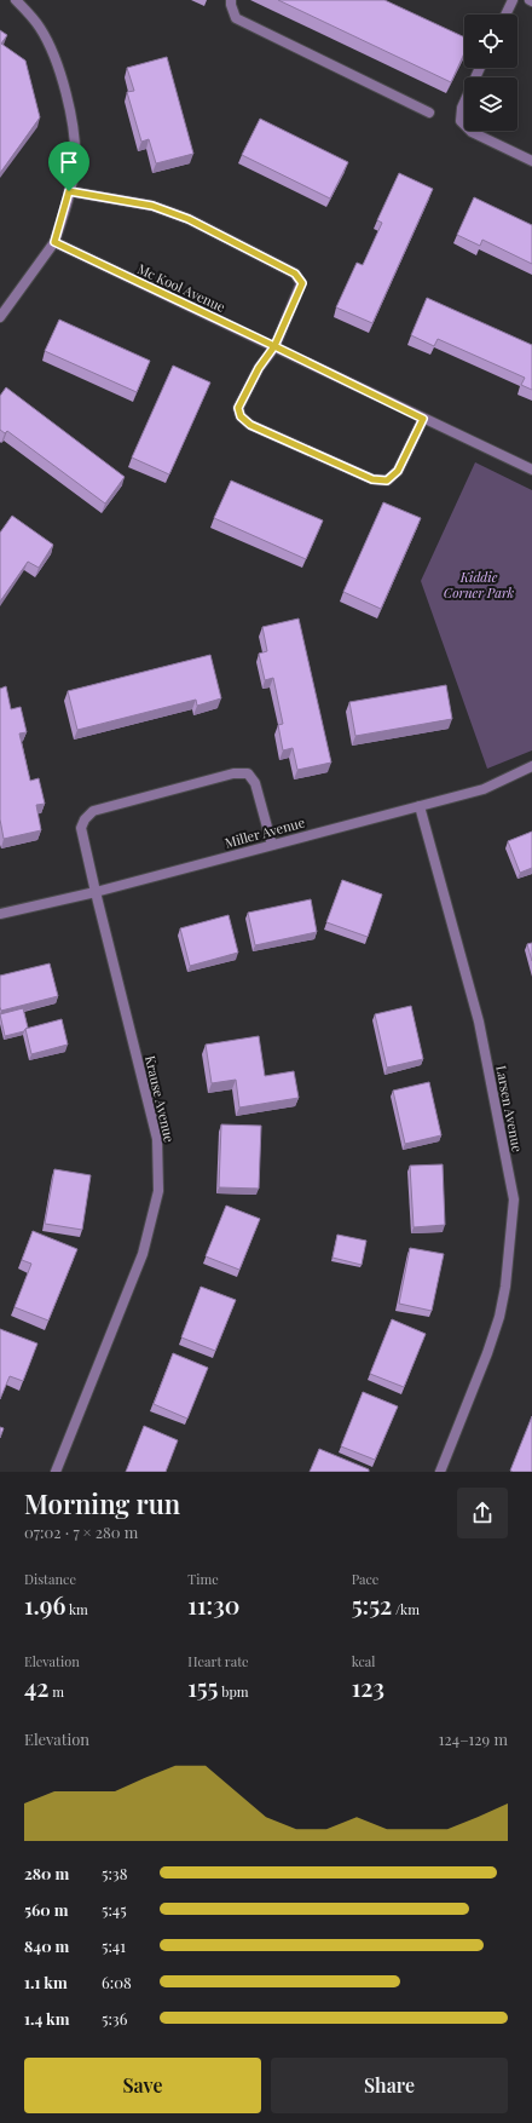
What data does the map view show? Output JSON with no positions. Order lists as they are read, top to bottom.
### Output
{
  "streets": {
    "street": [
      "Mc Kool Avenue",
      "Miller Avenue",
      "Krause Avenue",
      "Larsen Avenue"
    ]
  },
  "crossings": [
    ["Miller Avenue", "Krause Avenue"],
    ["Miller Avenue", "Larsen Avenue"]
  ],
  "parks": ["Kiddie Corner Park"],
  "page": {
    "heading": ["Morning run", "07:02 · 7 × 280 m"],
    "stats": [
      ["Distance", "1.96 km"],
      ["Time", "11:30"],
      ["Pace", "5:52 /km"],
      ["Elevation", "42 m"],
      ["Heart rate", "155 bpm"],
      ["kcal", "123"]
    ],
    "chart": ["Elevation", "124–129 m"],
    "list": [
      {
        "name": "280 m",
        "note": "5:38"
      },
      {
        "name": "560 m",
        "note": "5:45"
      },
      {
        "name": "840 m",
        "note": "5:41"
      },
      {
        "name": "1.1 km",
        "note": "6:08"
      },
      {
        "name": "1.4 km",
        "note": "5:36"
      }
    ],
    "buttons": ["Save", "Share"]
  }
}
